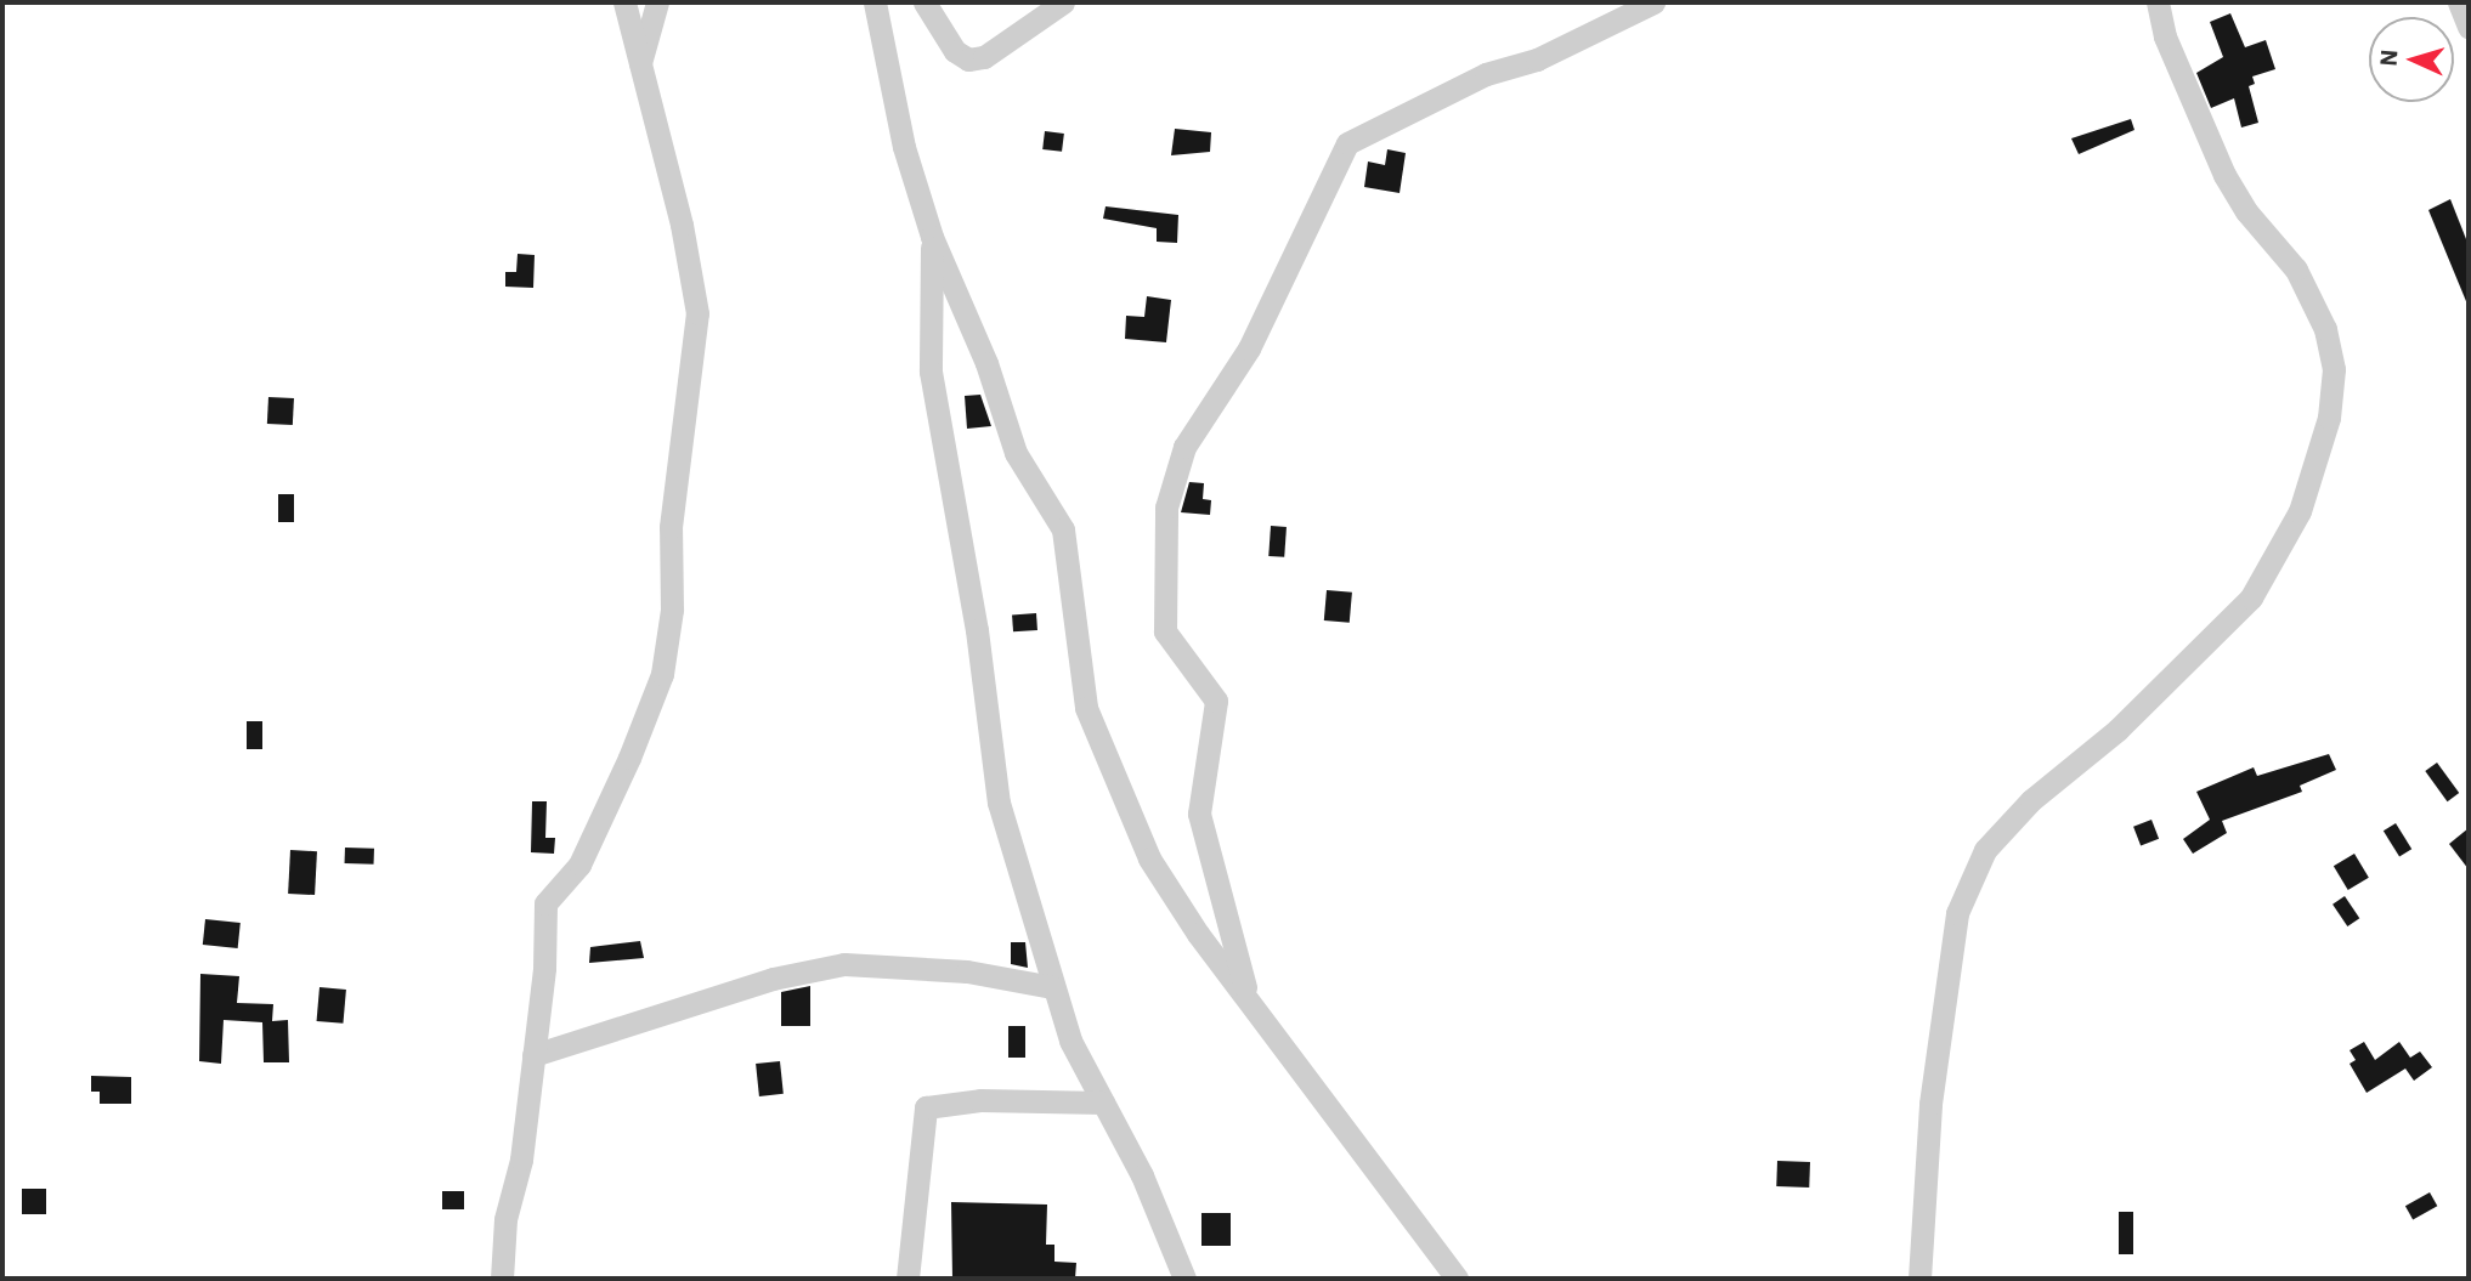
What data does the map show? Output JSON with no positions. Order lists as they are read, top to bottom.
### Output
{
  "north": "left"
}
